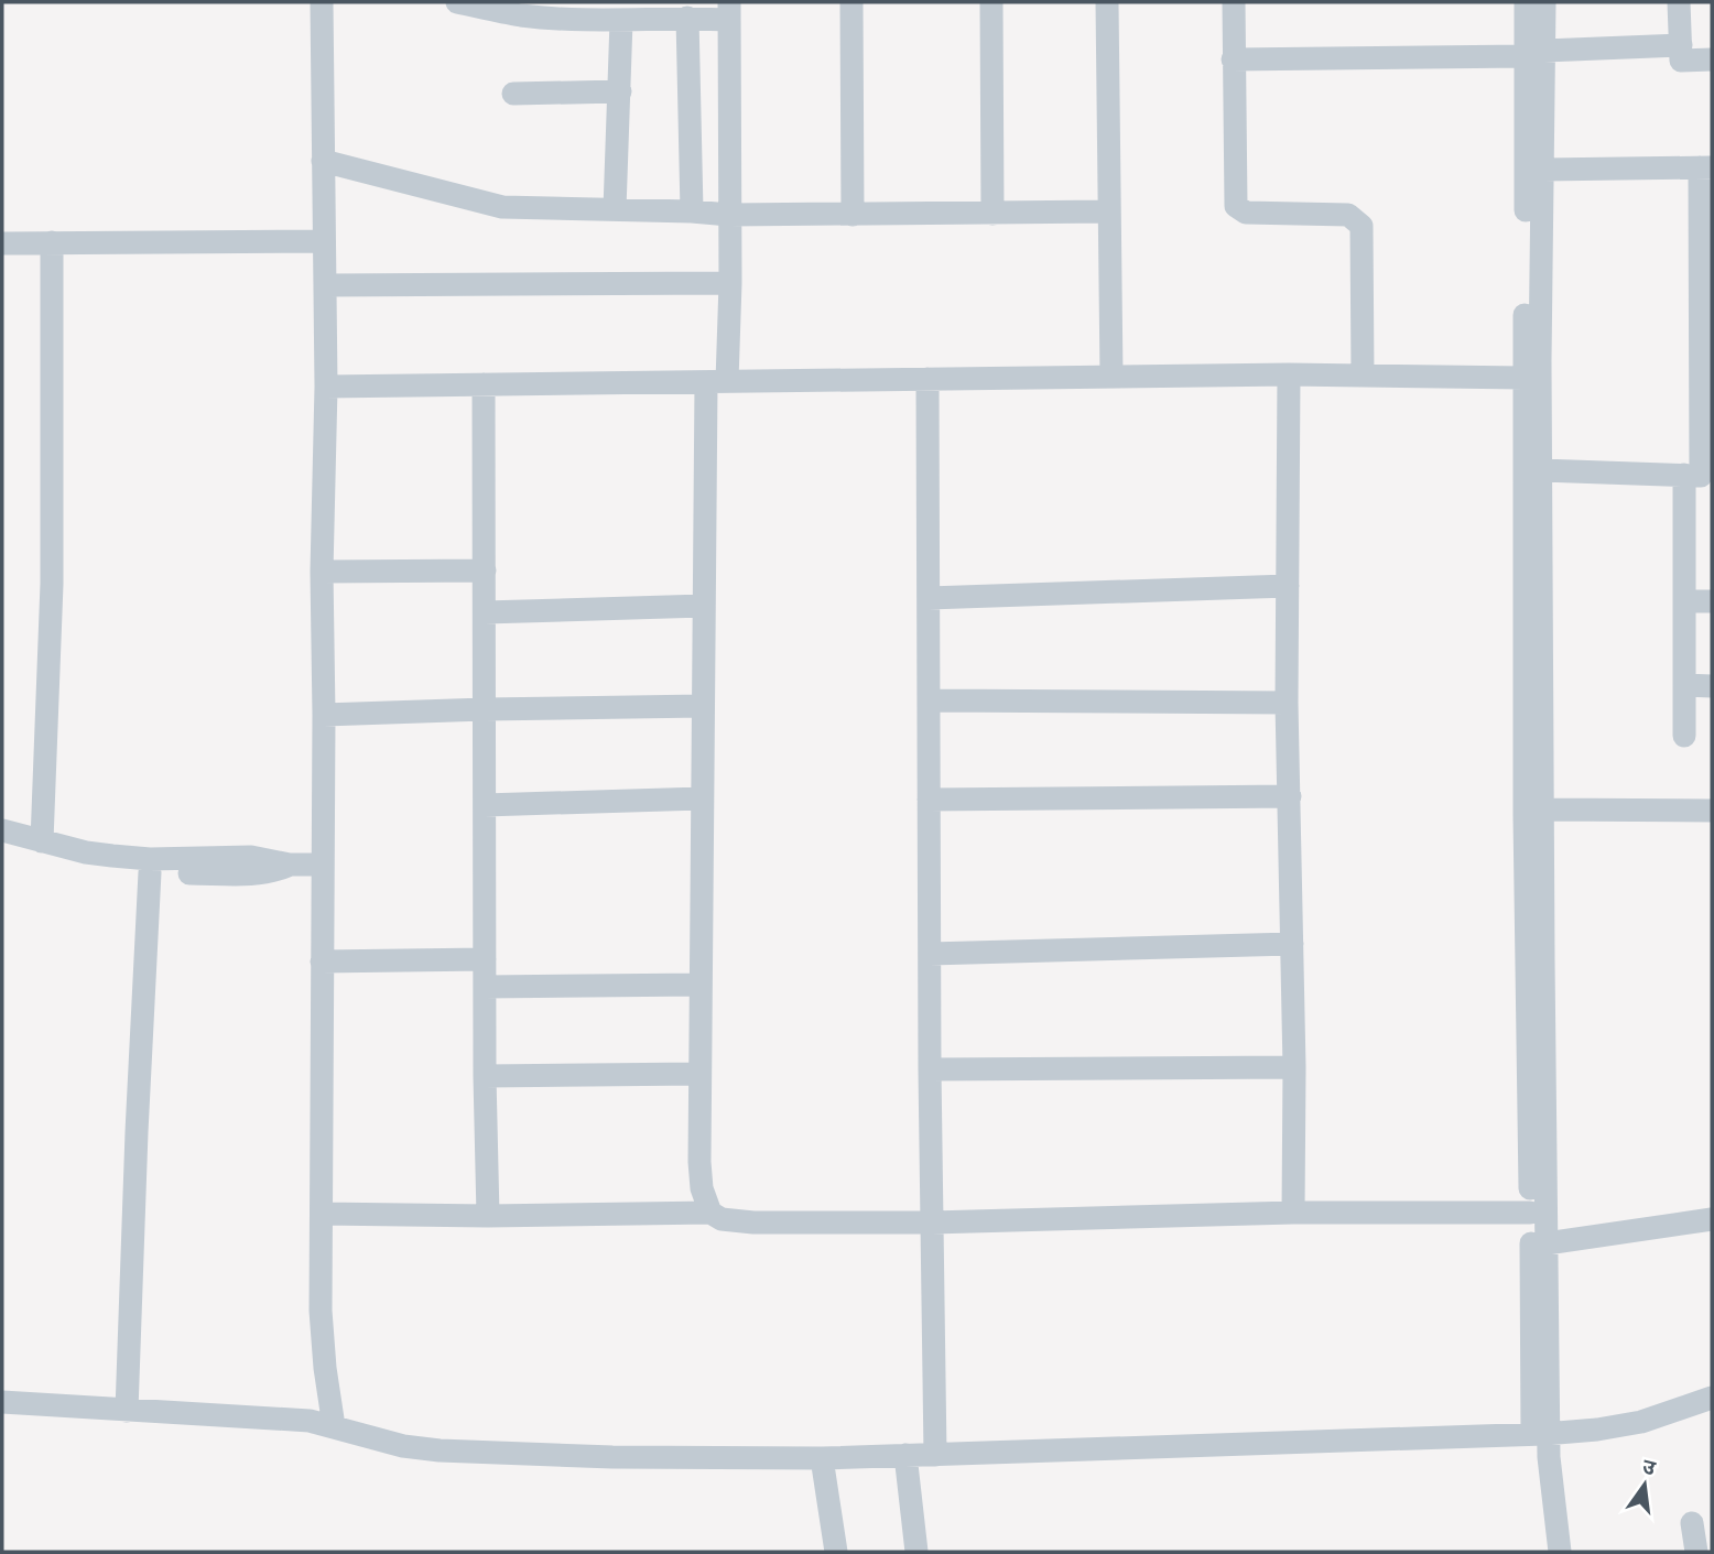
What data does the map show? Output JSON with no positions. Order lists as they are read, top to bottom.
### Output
{
  "north": "top"
}
